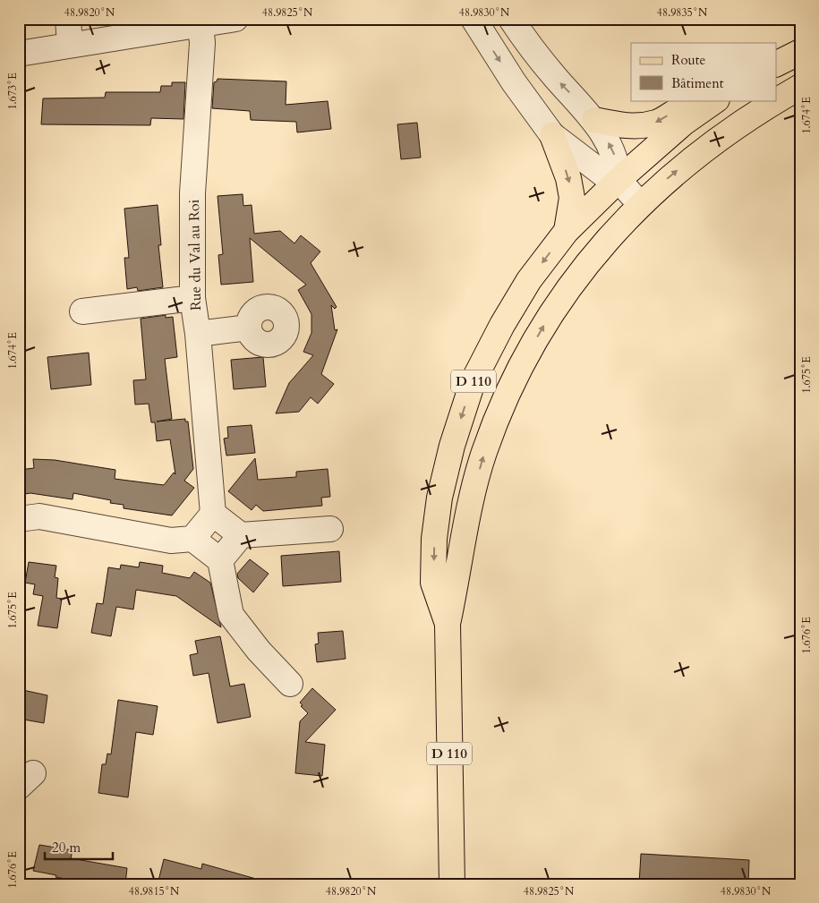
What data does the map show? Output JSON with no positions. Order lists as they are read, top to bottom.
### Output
{
  "streets": {
    "main road": ["D 110"],
    "street": ["Rue du Val au Roi"]
  },
  "legend": ["Route", "Bâtiment"],
  "scale_bar": "20 m",
  "coordinates": [
    "48.9820°N",
    "48.9825°N",
    "48.9830°N",
    "48.9835°N",
    "1.673°E",
    "1.674°E",
    "1.675°E",
    "1.676°E",
    "48.9815°N"
  ]
}
